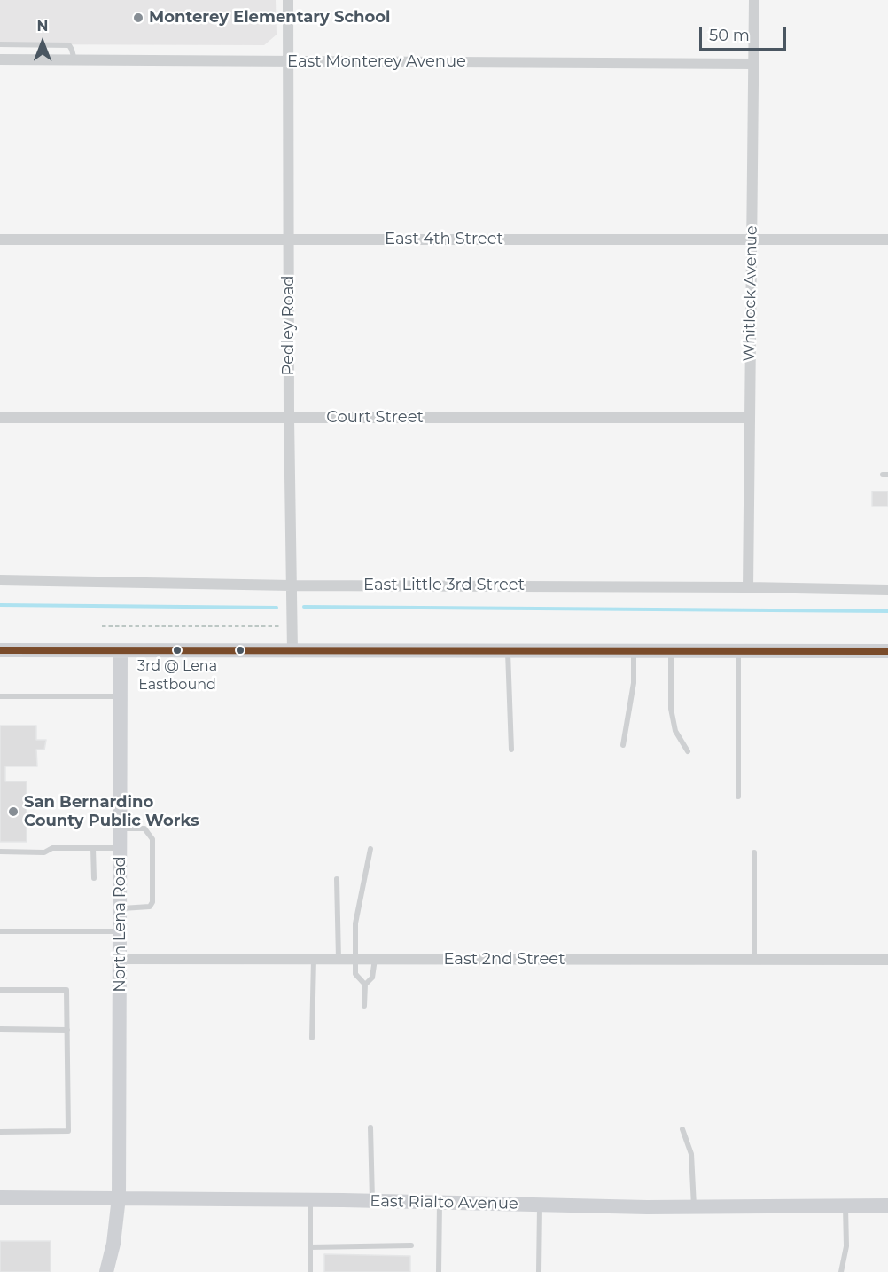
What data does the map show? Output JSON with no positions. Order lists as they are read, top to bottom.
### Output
{
  "streets": {
    "street": [
      "East Monterey Avenue",
      "East 4th Street",
      "Whitlock Avenue",
      "Pedley Road",
      "Court Street",
      "East Little 3rd Street",
      "North Lena Road",
      "East 2nd Street",
      "East Rialto Avenue"
    ]
  },
  "crossings": [
    ["East Monterey Avenue", "Whitlock Avenue"],
    ["East Monterey Avenue", "Pedley Road"],
    ["East 4th Street", "Whitlock Avenue"],
    ["East 4th Street", "Pedley Road"],
    ["Whitlock Avenue", "Court Street"],
    ["Whitlock Avenue", "East Little 3rd Street"],
    ["Pedley Road", "Court Street"],
    ["Pedley Road", "East Little 3rd Street"],
    ["North Lena Road", "East 2nd Street"],
    ["North Lena Road", "East Rialto Avenue"]
  ],
  "places": ["Monterey Elementary School", "3rd @ Lena Eastbound", "San Bernardino County Public Works"],
  "scale_bar": "50 m",
  "north": "top"
}
